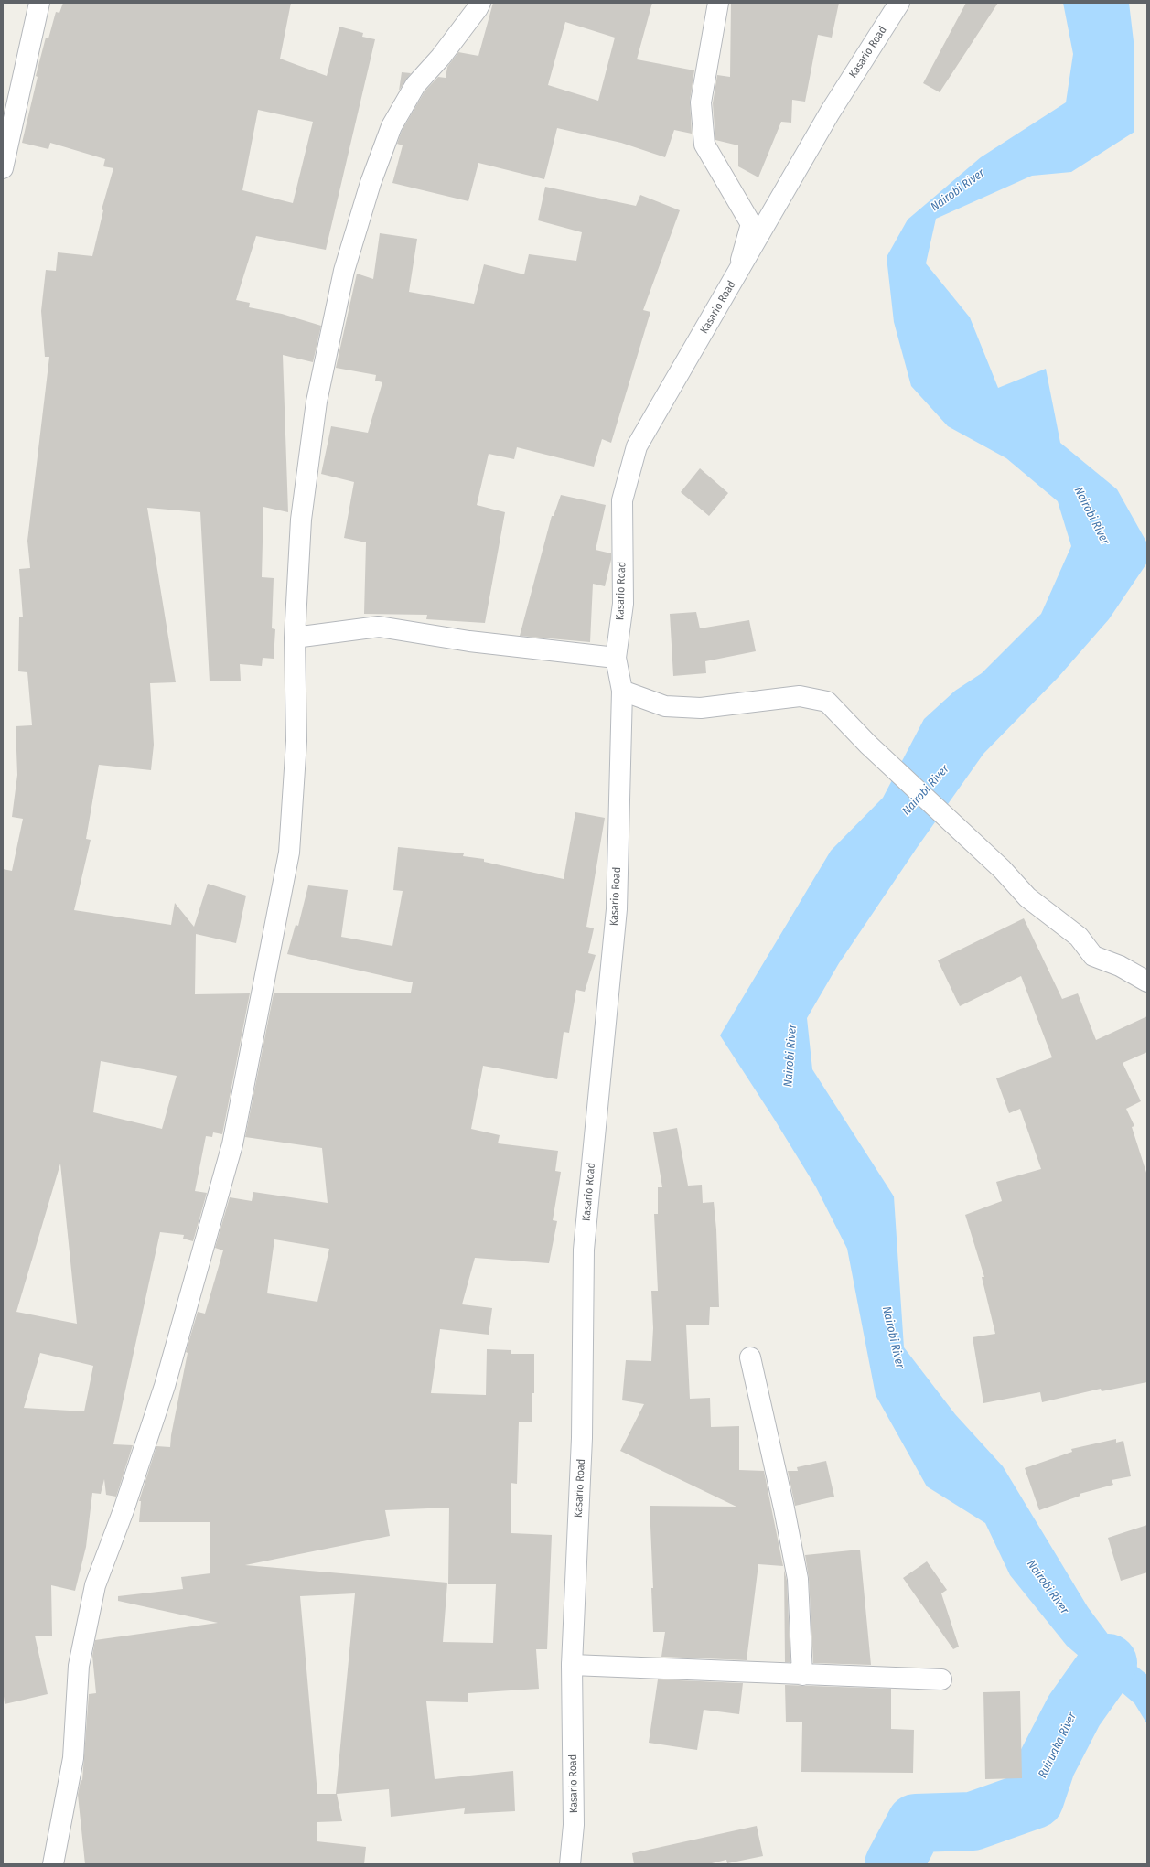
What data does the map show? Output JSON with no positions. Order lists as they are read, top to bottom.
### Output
{
  "streets": {
    "street": ["Kasario Road"]
  },
  "water": ["Nairobi River", "Ruiruaka River"]
}
